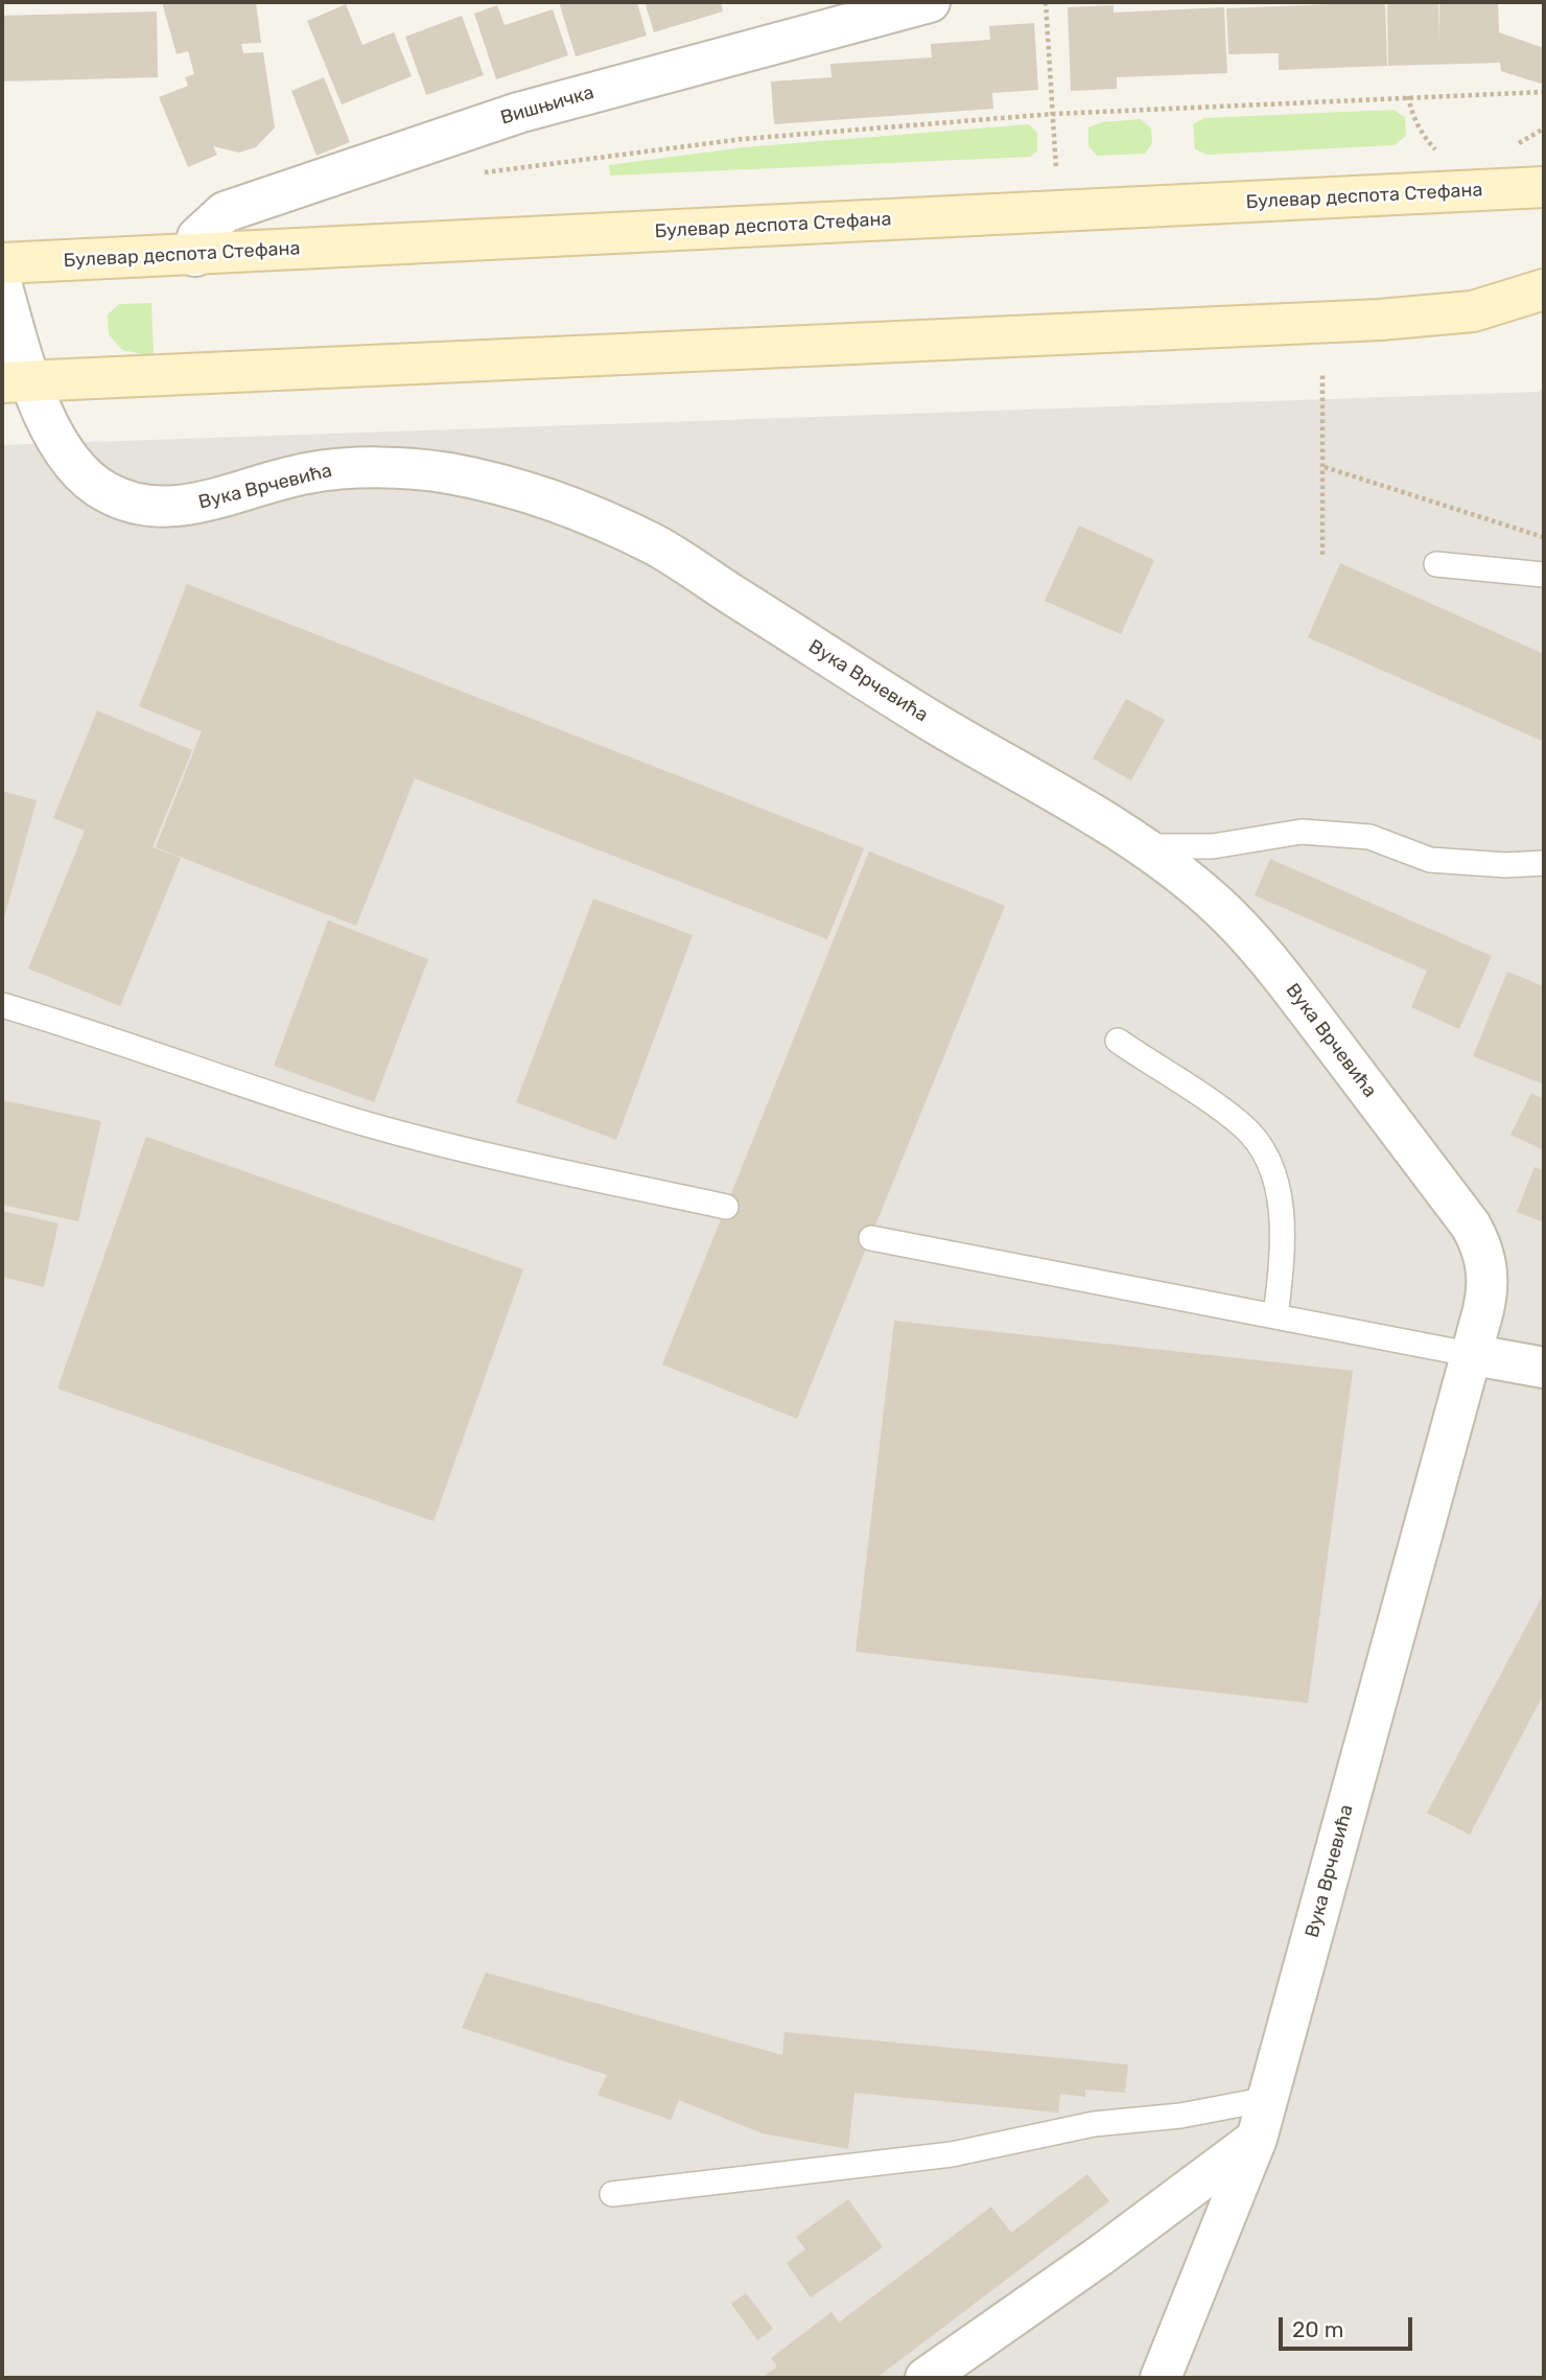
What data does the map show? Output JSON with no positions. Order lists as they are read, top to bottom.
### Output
{
  "streets": {
    "main road": ["Булевар деспота Стефана"],
    "street": ["Вишњичка", "Вука Врчевића"]
  },
  "crossings": [
    ["Вишњичка", "Булевар деспота Стефана"]
  ],
  "scale_bar": "20 m"
}
